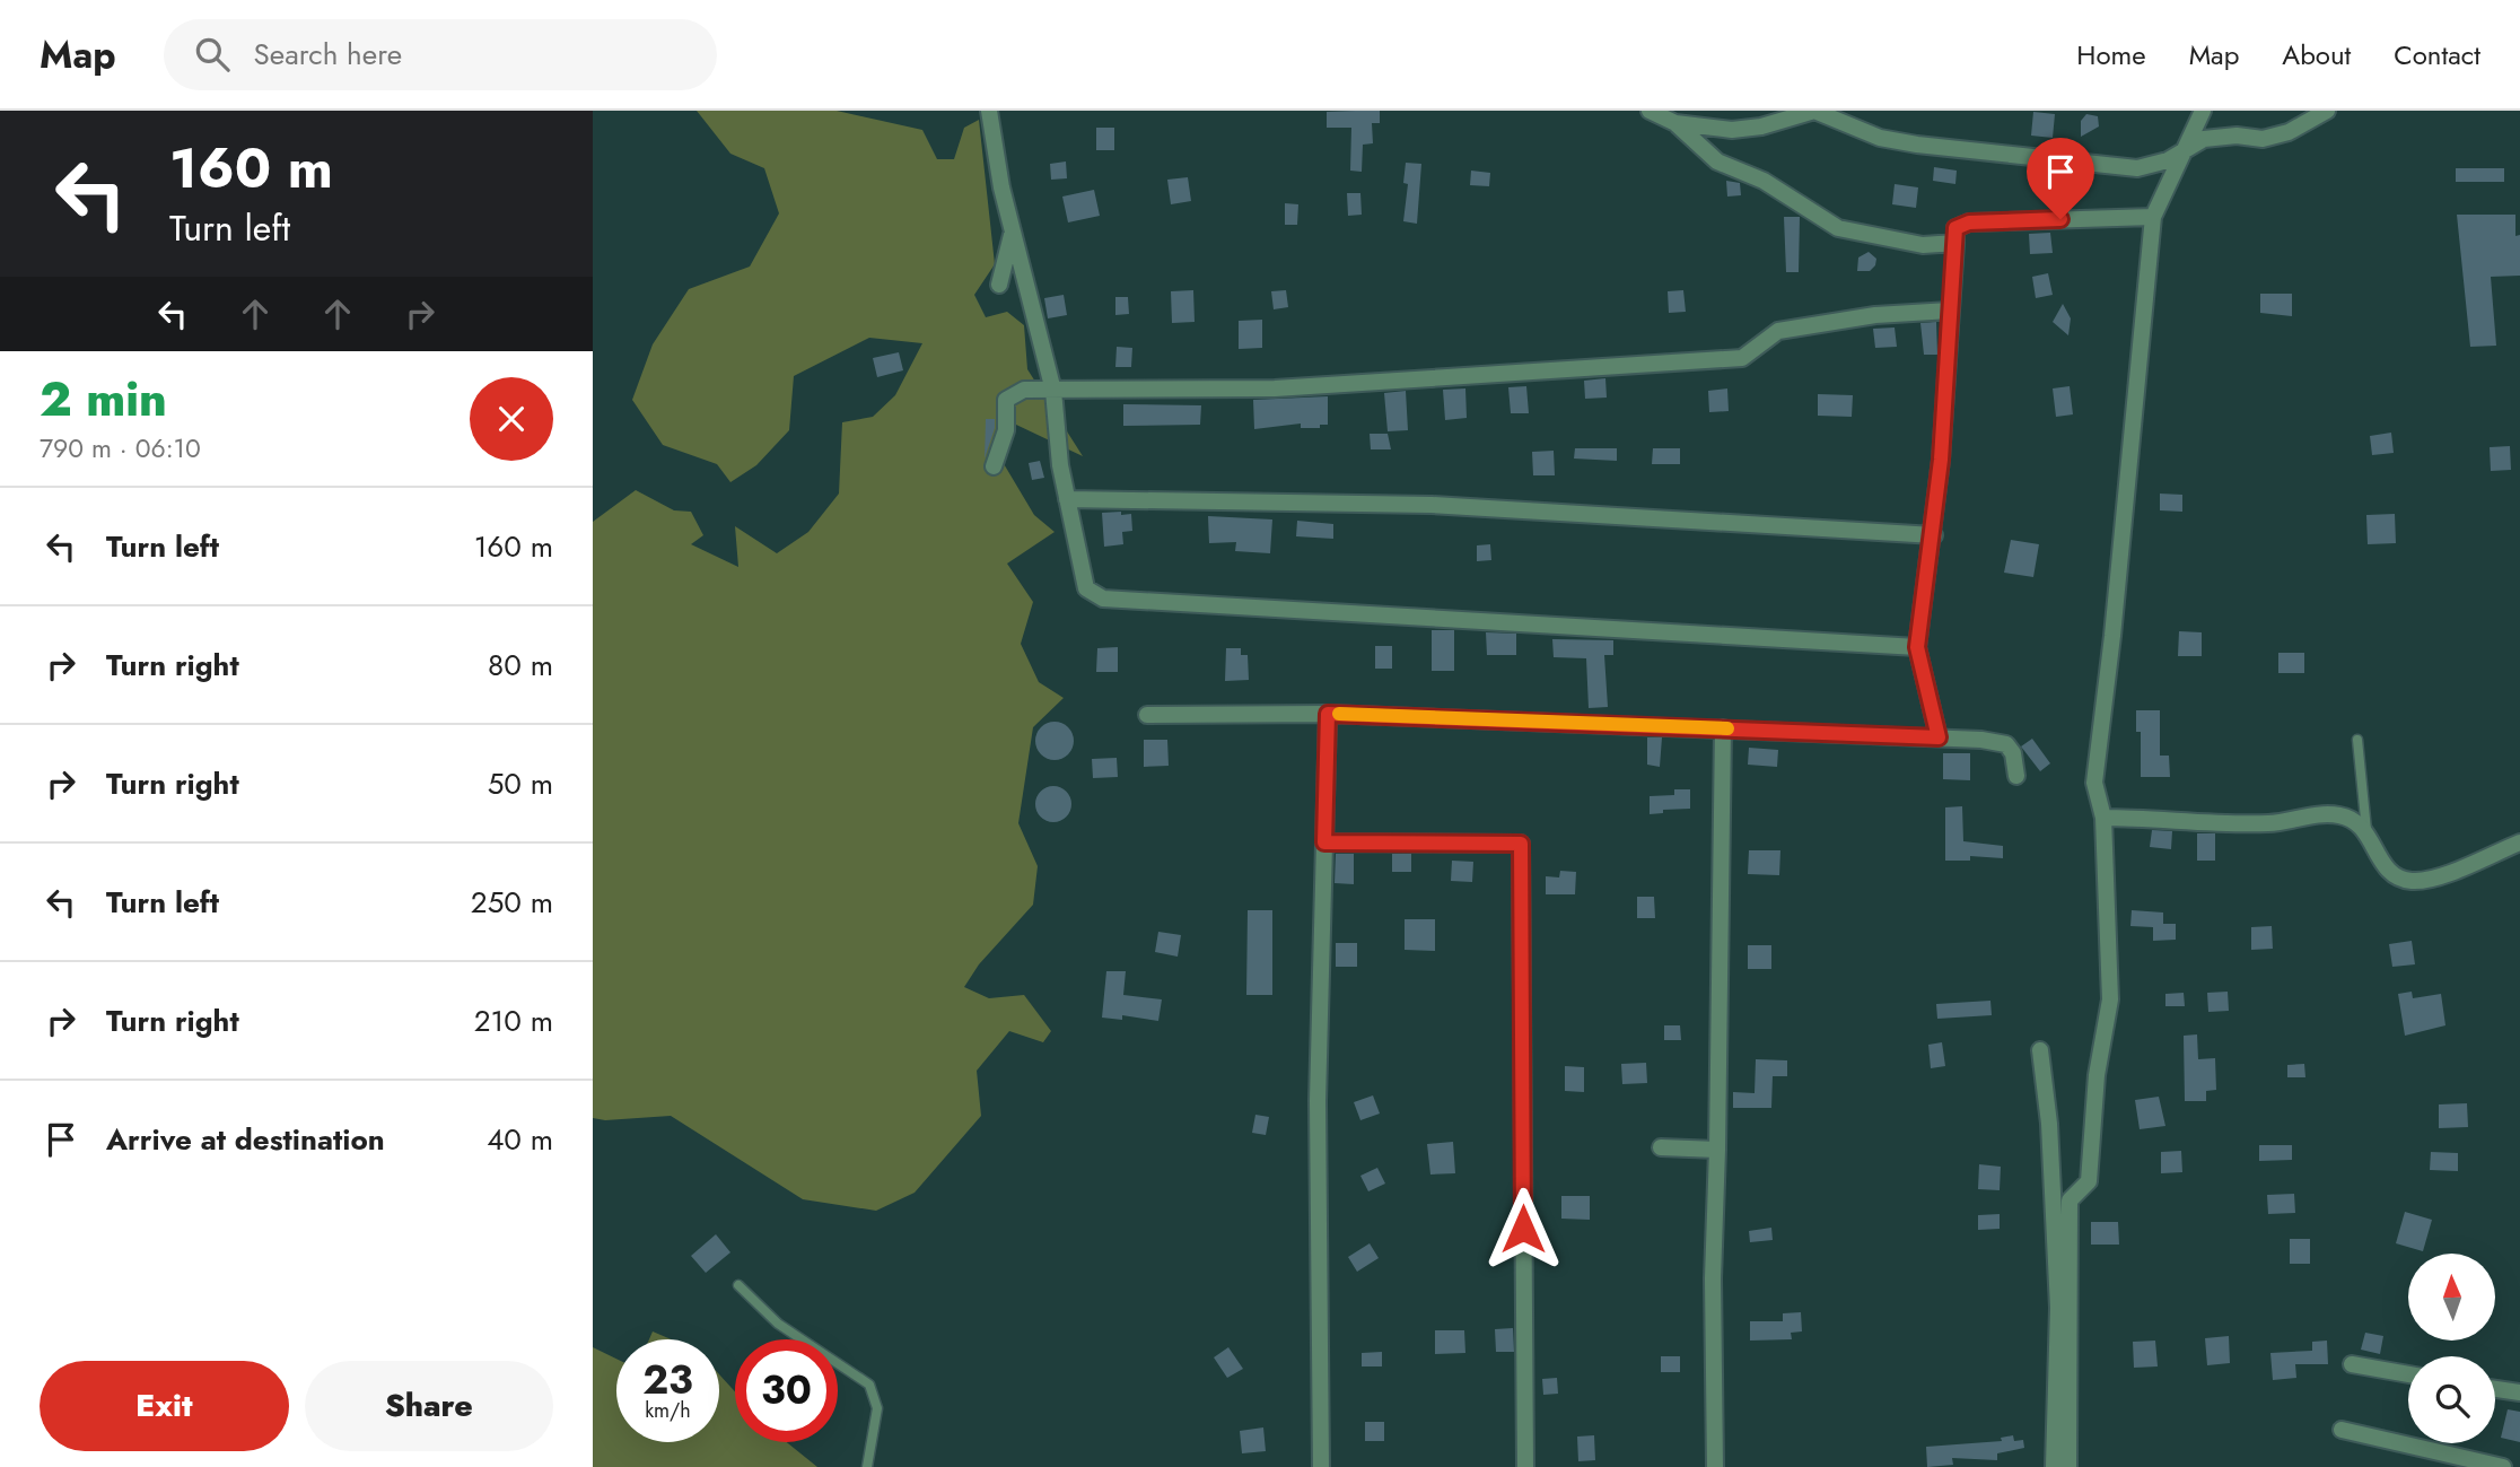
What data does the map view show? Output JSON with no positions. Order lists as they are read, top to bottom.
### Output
{
  "north": "top",
  "page": {
    "header": "Map",
    "search": "Search here",
    "nav": [
      "Home",
      "Map",
      "About",
      "Contact"
    ],
    "turn": ["160 m", "Turn left"],
    "heading": ["2 min", "790 m · 06:10"],
    "list": [
      {
        "name": "Turn left",
        "value": "160 m"
      },
      {
        "name": "Turn right",
        "value": "80 m"
      },
      {
        "name": "Turn right",
        "value": "50 m"
      },
      {
        "name": "Turn left",
        "value": "250 m"
      },
      {
        "name": "Turn right",
        "value": "210 m"
      },
      {
        "name": "Arrive at destination",
        "value": "40 m"
      }
    ],
    "speed": "23 km/h",
    "limit": "30",
    "buttons": ["Exit", "Share"]
  }
}
